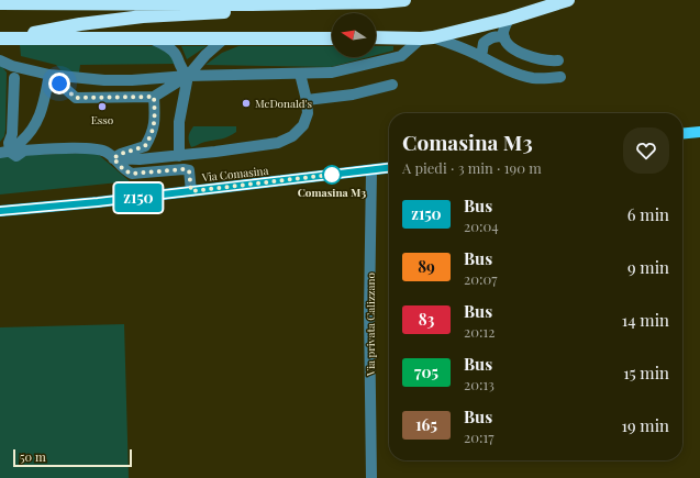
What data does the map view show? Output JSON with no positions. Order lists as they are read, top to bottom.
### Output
{
  "streets": {
    "main road": ["Via Comasina"],
    "street": ["Via privata Calizzano"]
  },
  "crossings": [
    ["Via Comasina", "Via privata Calizzano"]
  ],
  "places": ["McDonald's", "Esso", "Comasina M3"],
  "lines": ["bus line z150"],
  "scale_bar": "50 m",
  "north": "left",
  "page": {
    "on_map": "z150",
    "heading": ["Comasina M3", "A piedi · 3 min · 190 m"],
    "list": [
      {
        "mark": "z150",
        "name": "Bus",
        "note": "20:04",
        "value": "6 min"
      },
      {
        "mark": "89",
        "name": "Bus",
        "note": "20:07",
        "value": "9 min"
      },
      {
        "mark": "83",
        "name": "Bus",
        "note": "20:12",
        "value": "14 min"
      },
      {
        "mark": "705",
        "name": "Bus",
        "note": "20:13",
        "value": "15 min"
      },
      {
        "mark": "165",
        "name": "Bus",
        "note": "20:17",
        "value": "19 min"
      }
    ],
    "scale": "50 m"
  }
}
